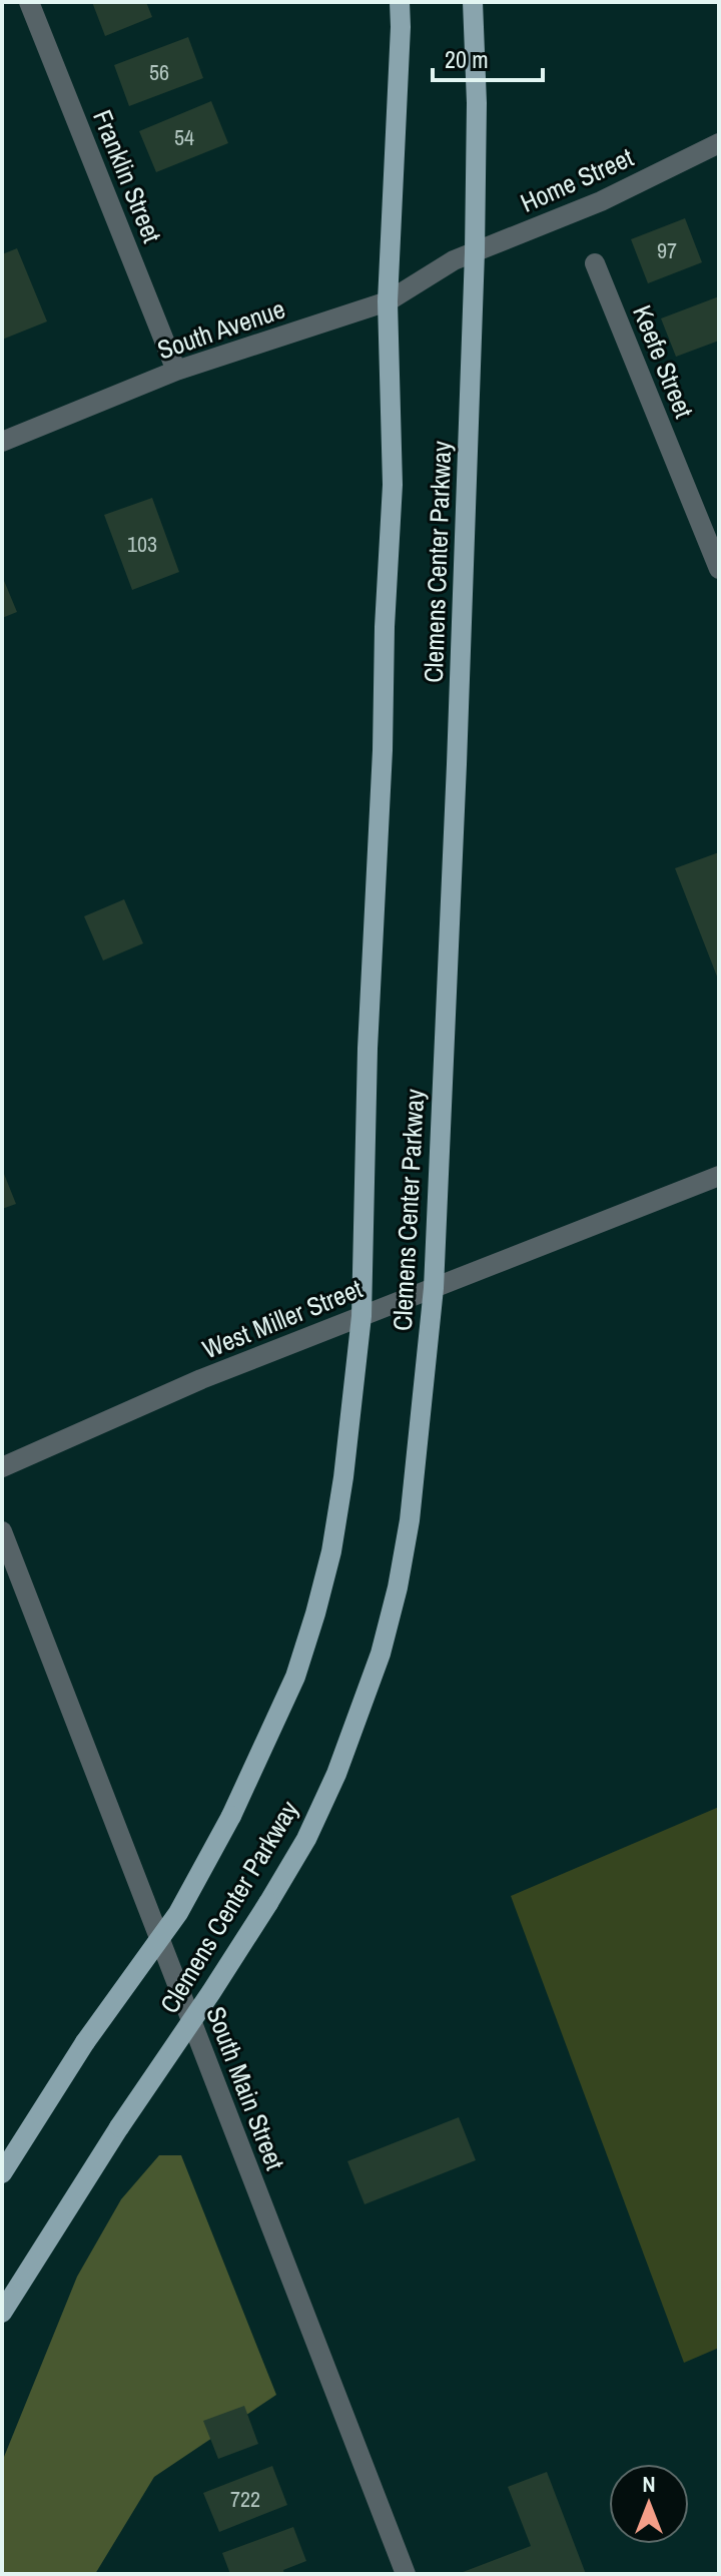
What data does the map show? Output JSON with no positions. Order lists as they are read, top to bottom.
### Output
{
  "streets": {
    "main road": ["Clemens Center Parkway"],
    "street": [
      "Franklin Street",
      "Home Street",
      "South Avenue",
      "Keefe Street",
      "West Miller Street",
      "South Main Street"
    ]
  },
  "crossings": [
    ["Franklin Street", "South Avenue"],
    ["Home Street", "South Avenue"],
    ["Home Street", "Clemens Center Parkway"],
    ["South Avenue", "Clemens Center Parkway"],
    ["Clemens Center Parkway", "West Miller Street"]
  ],
  "house_numbers": [
    "56",
    "54",
    "97",
    "103",
    "722"
  ],
  "scale_bar": "20 m",
  "north": "top"
}
